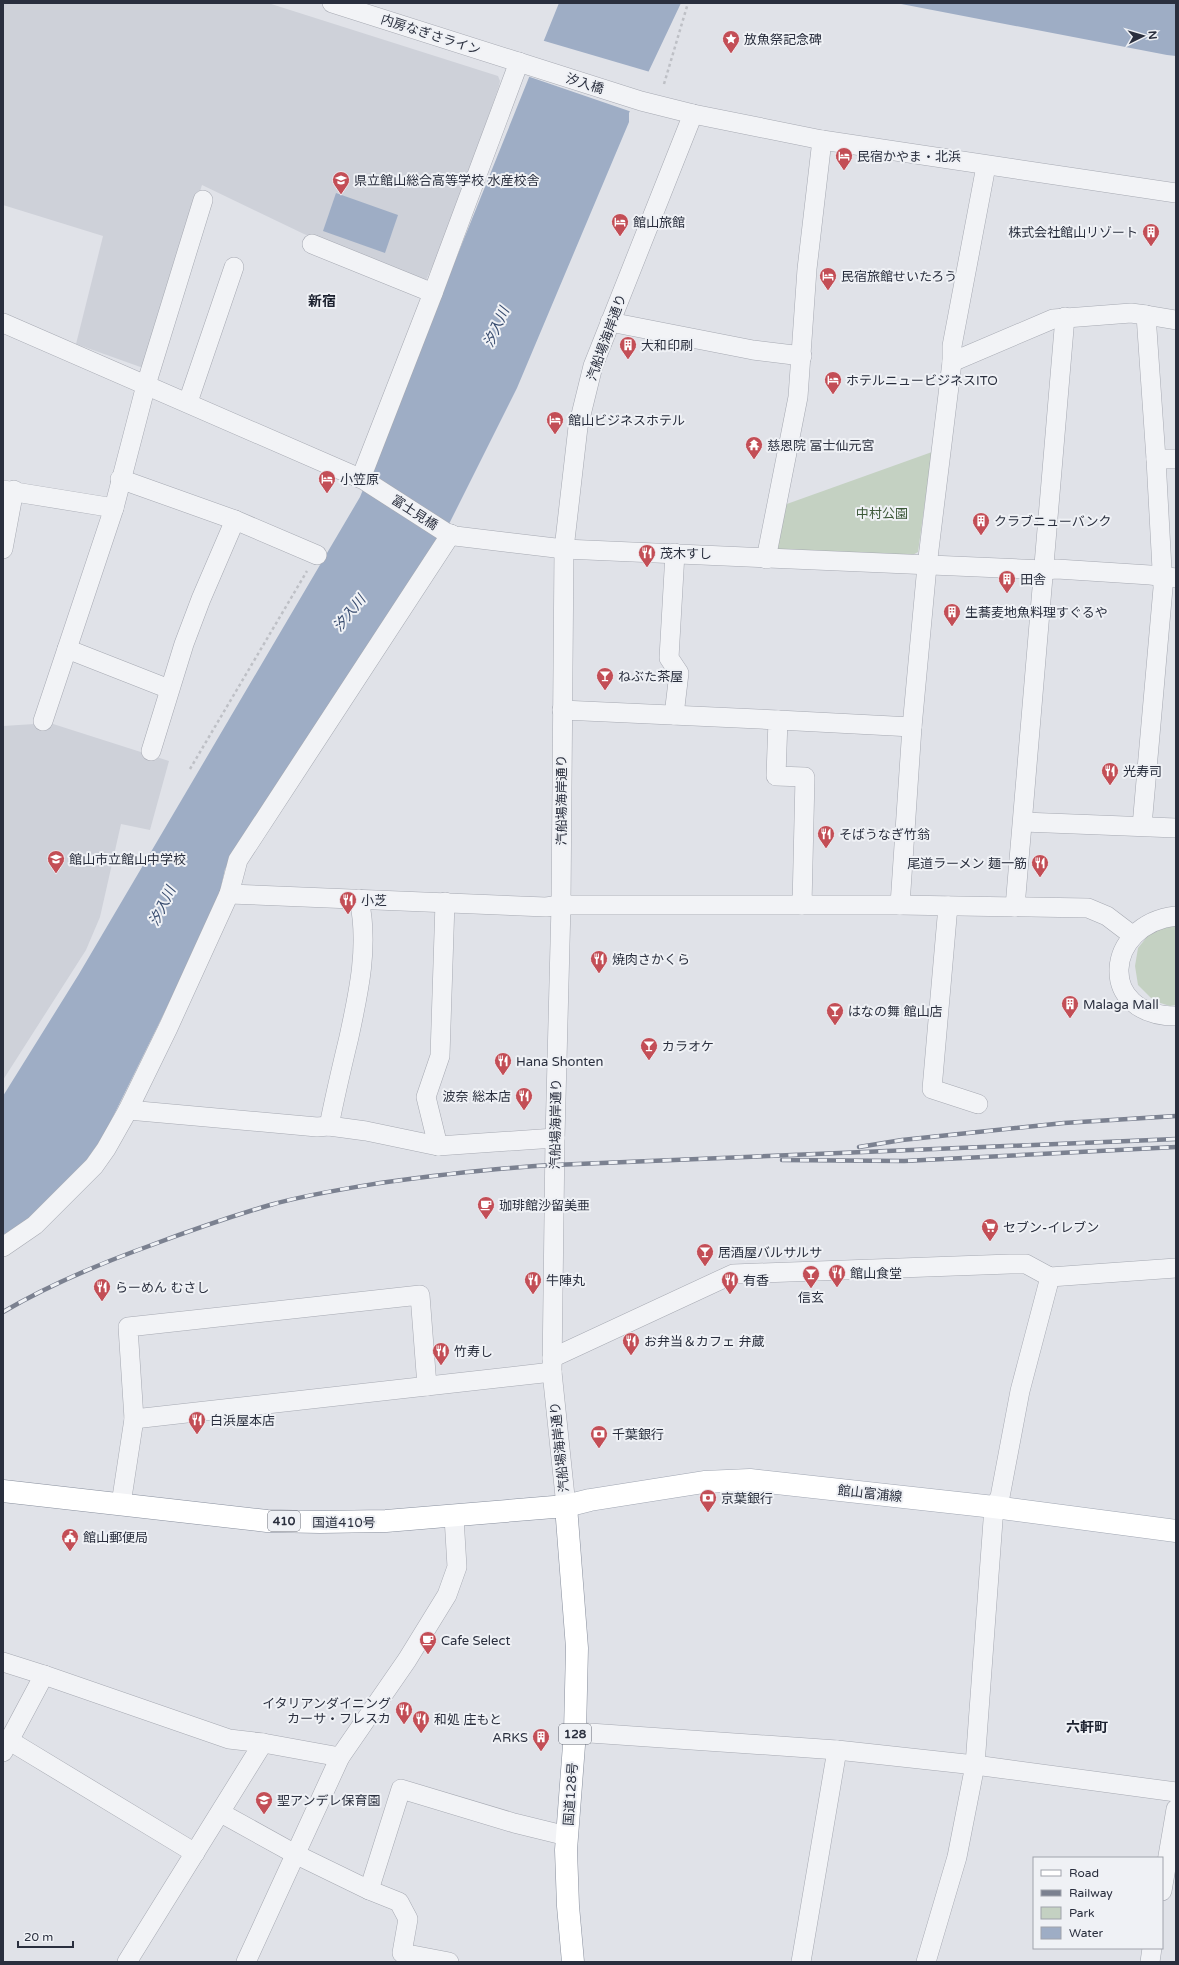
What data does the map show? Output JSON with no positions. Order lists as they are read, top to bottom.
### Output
{
  "streets": {
    "main road": [
      "館山富浦線",
      "410",
      "国道410号",
      "128",
      "国道128号"
    ],
    "street": [
      "内房なぎさライン",
      "汐入橋",
      "汽船場海岸通り",
      "富士見橋"
    ]
  },
  "crossings": [
    ["内房なぎさライン", "汐入橋"],
    ["汐入橋", "汽船場海岸通り"],
    ["汽船場海岸通り", "館山富浦線"],
    ["汽船場海岸通り", "国道410号"],
    ["汽船場海岸通り", "国道128号"],
    ["館山富浦線", "国道410号"],
    ["館山富浦線", "国道128号"],
    ["国道410号", "国道128号"]
  ],
  "districts": ["新宿", "六軒町"],
  "water": ["汐入川"],
  "parks": ["中村公園"],
  "places": {
    "place": ["放魚祭記念碑"],
    "hotel": [
      "民宿かやま・北浜",
      "館山旅館",
      "民宿旅館せいたろう",
      "ホテルニュービジネスITO",
      "館山ビジネスホテル",
      "小笠原"
    ],
    "school or university": ["県立館山総合高等学校 水産校舎", "館山市立館山中学校", "聖アンデレ保育園"],
    "building": [
      "株式会社館山リゾート",
      "大和印刷",
      "クラブニューバンク",
      "田舎",
      "生蕎麦地魚料理すぐるや",
      "Malaga Mall",
      "ARKS"
    ],
    "temple": ["慈恩院 冨士仙元宮"],
    "restaurant": [
      "茂木すし",
      "光寿司",
      "そばうなぎ竹翁",
      "尾道ラーメン 麺一筋",
      "小芝",
      "焼肉さかくら",
      "Hana Shonten",
      "波奈 総本店",
      "館山食堂",
      "牛陣丸",
      "有香",
      "らーめん むさし",
      "お弁当＆カフェ 弁蔵",
      "竹寿し",
      "白浜屋本店",
      "イタリアンダイニング カーサ・フレスカ",
      "和処 庄もと"
    ],
    "bar": [
      "ねぶた茶屋",
      "はなの舞 館山店",
      "カラオケ",
      "居酒屋バルサルサ",
      "信玄"
    ],
    "cafe": ["珈琲館沙留美亜", "Cafe Select"],
    "supermarket": ["セブン-イレブン"],
    "bank": ["千葉銀行", "京葉銀行"],
    "public building": ["館山郵便局"]
  },
  "legend": [
    "Road",
    "Railway",
    "Park",
    "Water"
  ],
  "scale_bar": "20 m",
  "north": "right"
}
